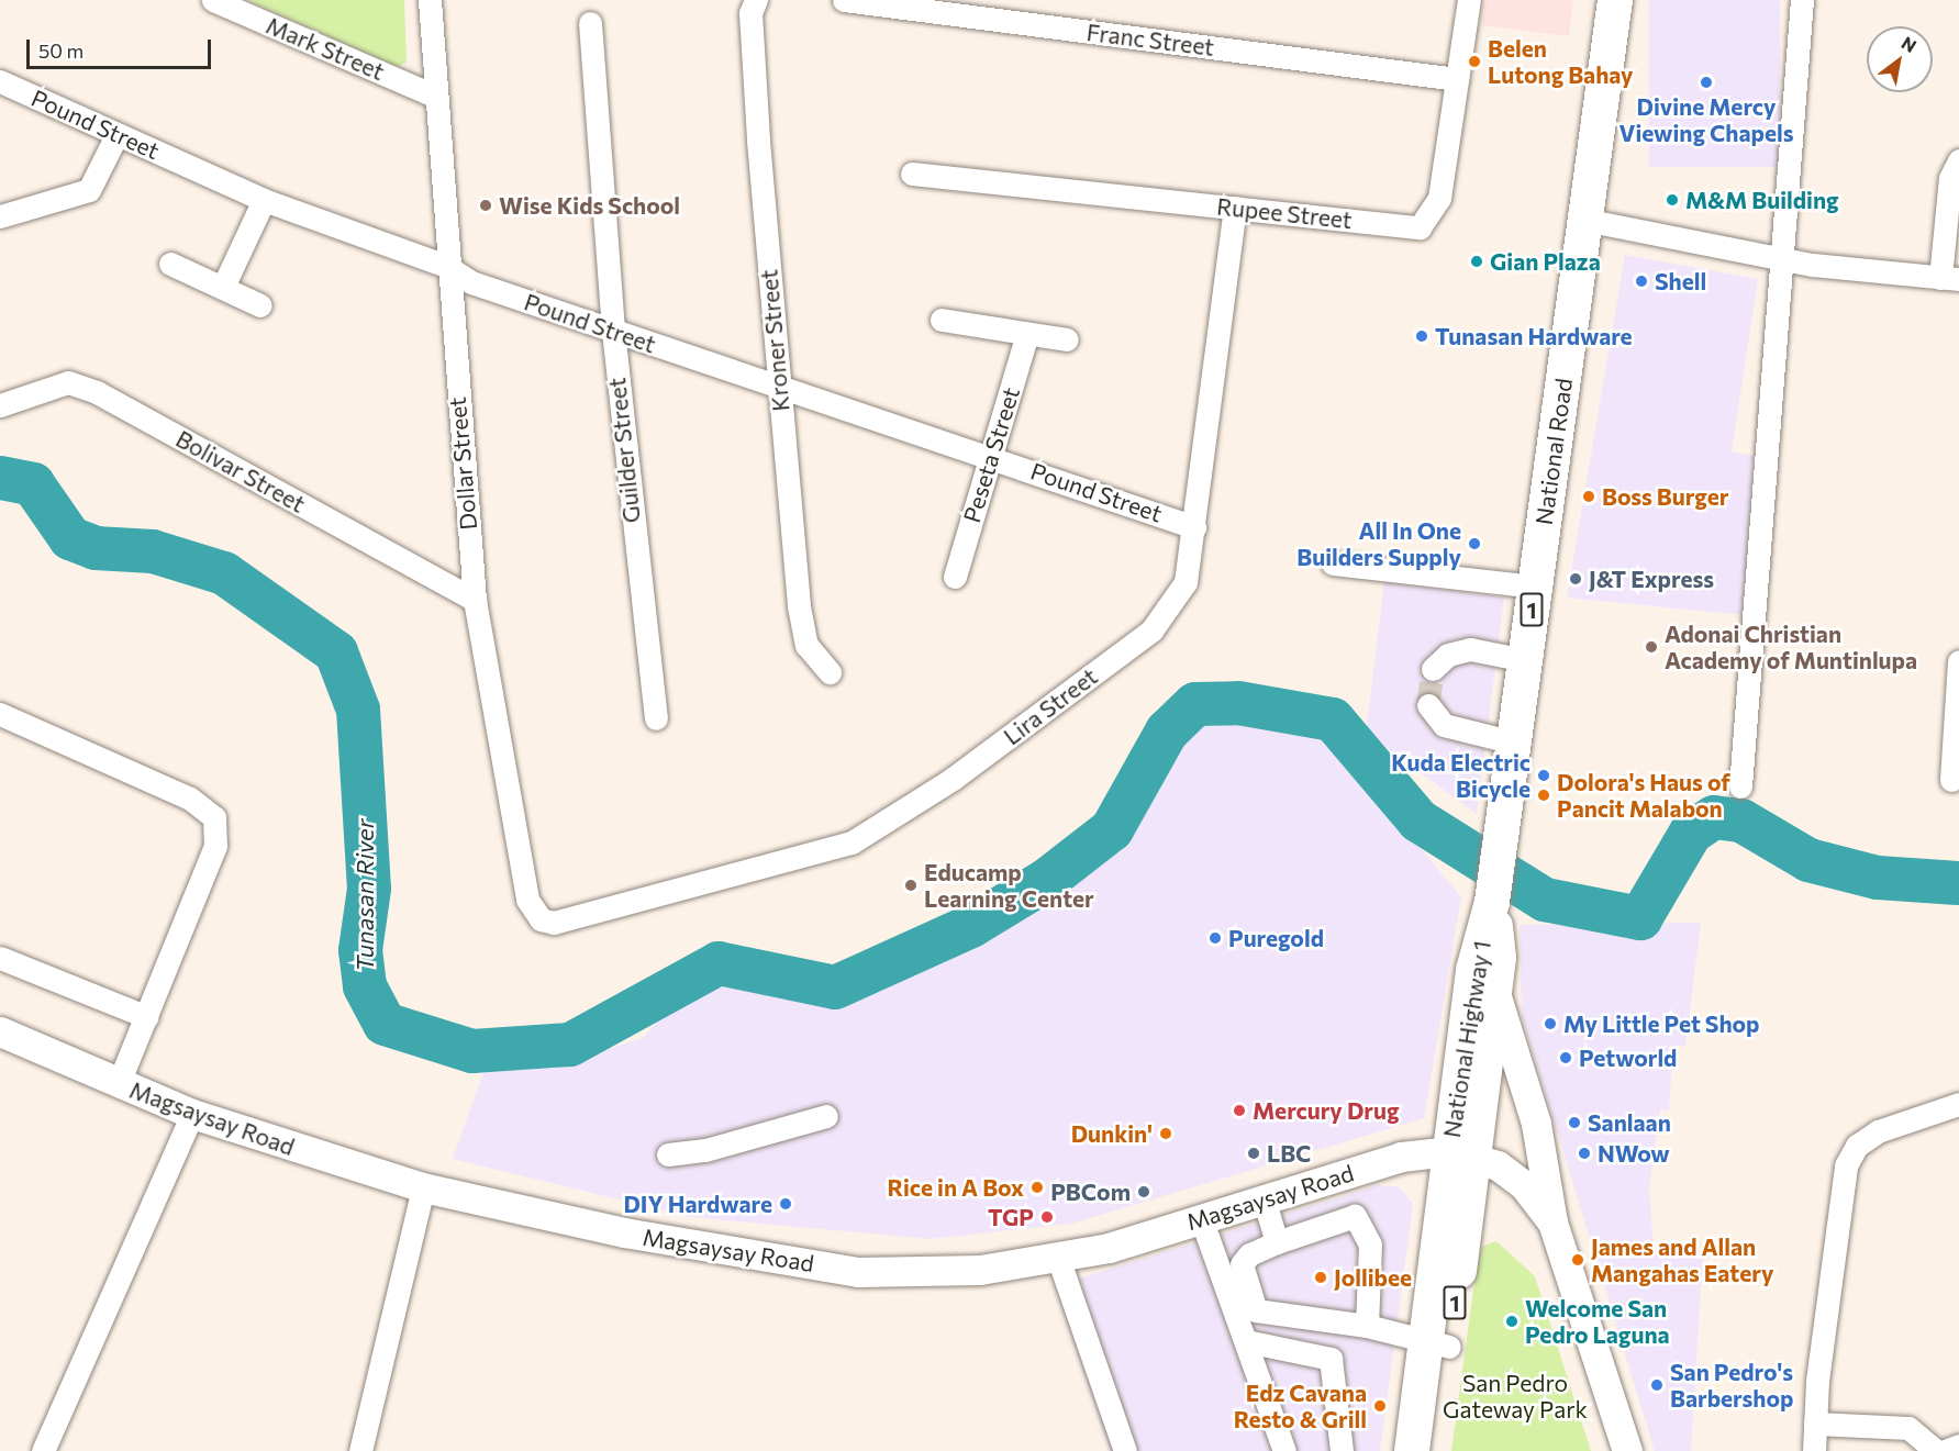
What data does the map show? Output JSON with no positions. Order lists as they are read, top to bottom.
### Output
{
  "streets": {
    "highway": ["National Road", "1", "National Highway 1"],
    "main road": ["Magsaysay Road"],
    "street": [
      "Franc Street",
      "Mark Street",
      "Pound Street",
      "Rupee Street",
      "Kroner Street",
      "Guilder Street",
      "Peseta Street",
      "Dollar Street",
      "Bolivar Street",
      "Lira Street"
    ]
  },
  "crossings": [
    ["Franc Street", "Rupee Street"],
    ["Mark Street", "Dollar Street"],
    ["Pound Street", "Kroner Street"],
    ["Pound Street", "Guilder Street"],
    ["Pound Street", "Peseta Street"],
    ["Pound Street", "Dollar Street"],
    ["Pound Street", "Lira Street"],
    ["Rupee Street", "Lira Street"],
    ["National Road", "National Highway 1"],
    ["Dollar Street", "Bolivar Street"],
    ["Dollar Street", "Lira Street"],
    ["National Highway 1", "Magsaysay Road"]
  ],
  "water": ["Tunasan River"],
  "parks": ["San Pedro Gateway Park"],
  "places": [
    "Belen Lutong Bahay",
    "Divine Mercy Viewing Chapels",
    "M&M Building",
    "Wise Kids School",
    "Gian Plaza",
    "Shell",
    "Tunasan Hardware",
    "Boss Burger",
    "All In One Builders Supply",
    "J&T Express",
    "Adonai Christian Academy of Muntinlupa",
    "Kuda Electric Bicycle",
    "Dolora's Haus of Pancit Malabon",
    "Educamp Learning Center",
    "Puregold",
    "My Little Pet Shop",
    "Petworld",
    "Mercury Drug",
    "Sanlaan",
    "Dunkin'",
    "LBC",
    "NWow",
    "Rice in A Box",
    "PBCom",
    "DIY Hardware",
    "TGP",
    "James and Allan Mangahas Eatery",
    "Jollibee",
    "Welcome San Pedro Laguna",
    "San Pedro's Barbershop",
    "Edz Cavana Resto & Grill"
  ],
  "scale_bar": "50 m",
  "north": "top right"
}
